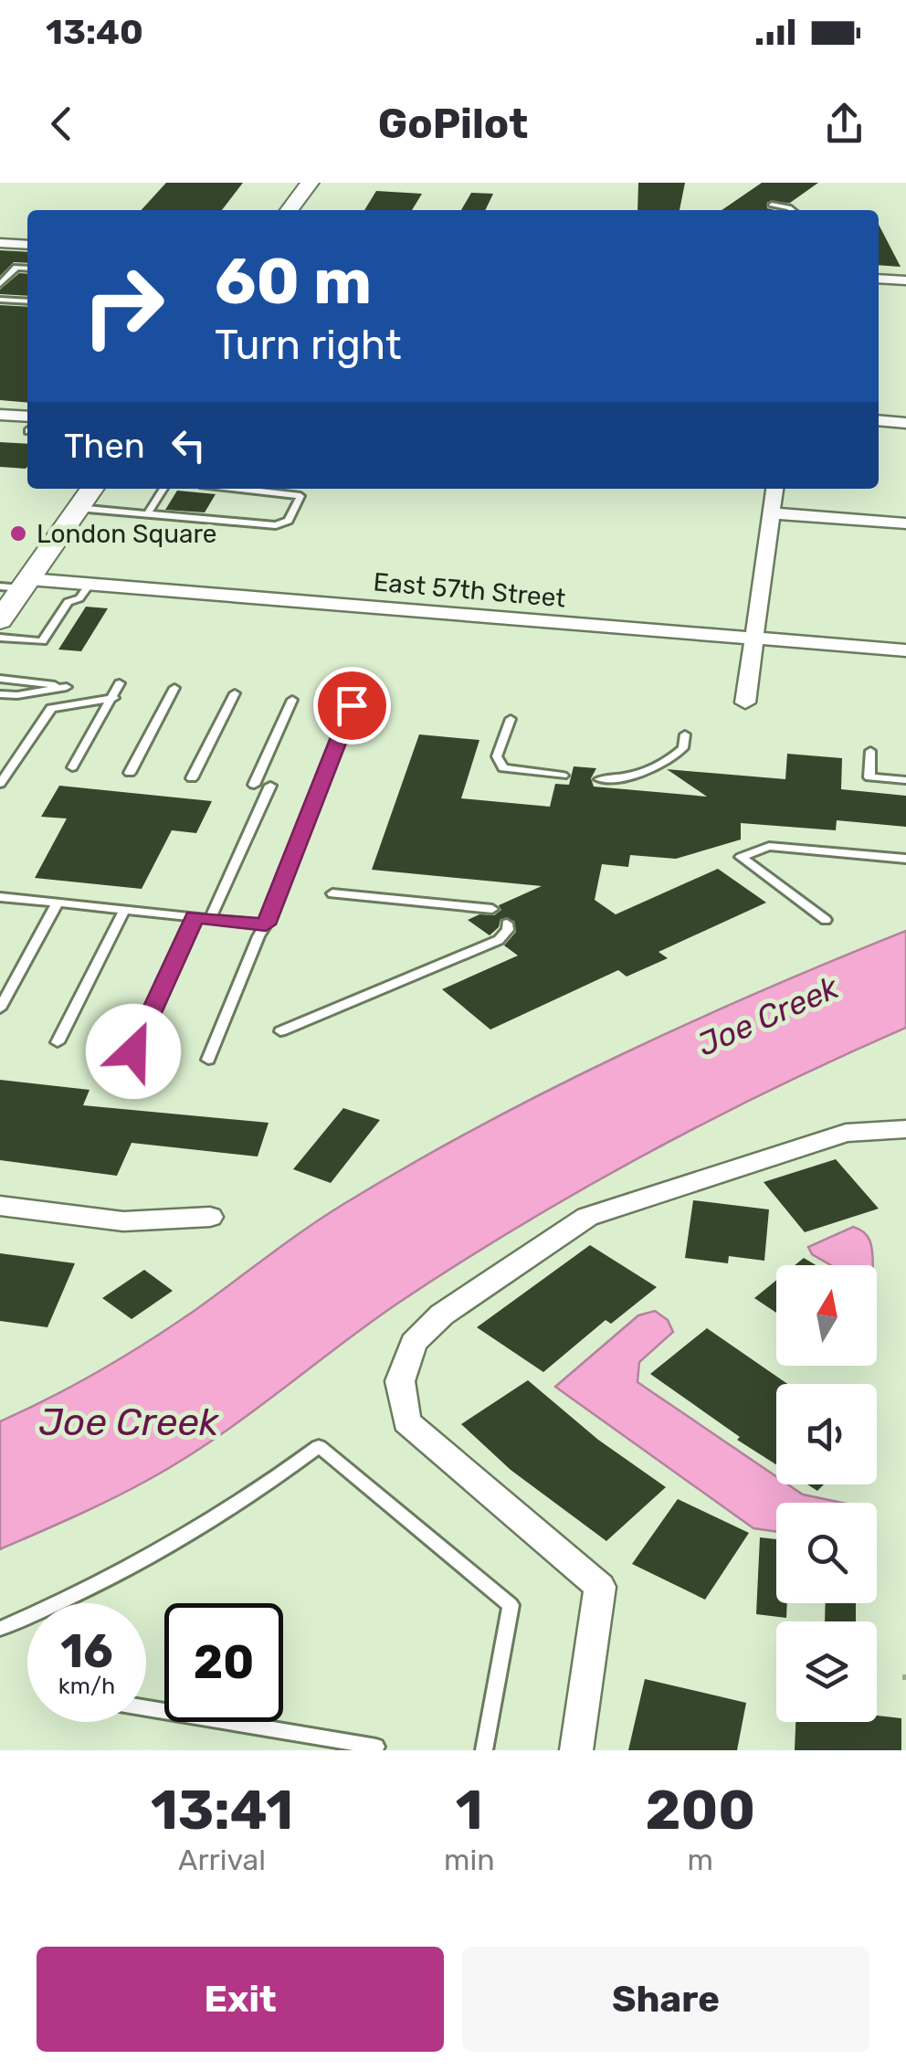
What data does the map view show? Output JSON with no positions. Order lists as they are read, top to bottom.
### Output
{
  "streets": {
    "street": ["East 57th Street"]
  },
  "water": ["Joe Creek"],
  "places": ["London Square"],
  "north": "top",
  "page": {
    "status": "13:40",
    "header": "GoPilot",
    "turn": ["60 m", "Turn right"],
    "then": "Then",
    "speed": "16 km/h",
    "limit": "20",
    "eta": [
      "13:41",
      "Arrival",
      "1",
      "min",
      "200",
      "m"
    ],
    "buttons": ["Exit", "Share"]
  }
}
